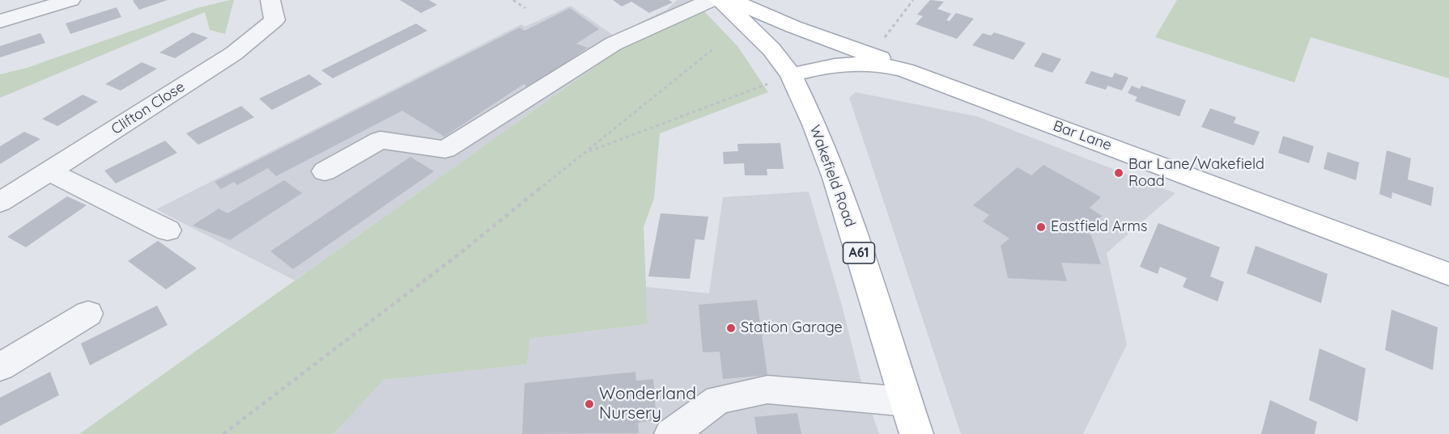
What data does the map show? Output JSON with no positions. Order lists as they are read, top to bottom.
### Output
{
  "streets": {
    "main road": ["Bar Lane", "Wakefield Road", "A61"],
    "street": ["Clifton Close"]
  },
  "crossings": [
    ["Bar Lane", "Wakefield Road"]
  ],
  "places": [
    "Bar Lane/Wakefield Road",
    "Eastfield Arms",
    "Station Garage",
    "Wonderland Nursery"
  ]
}
